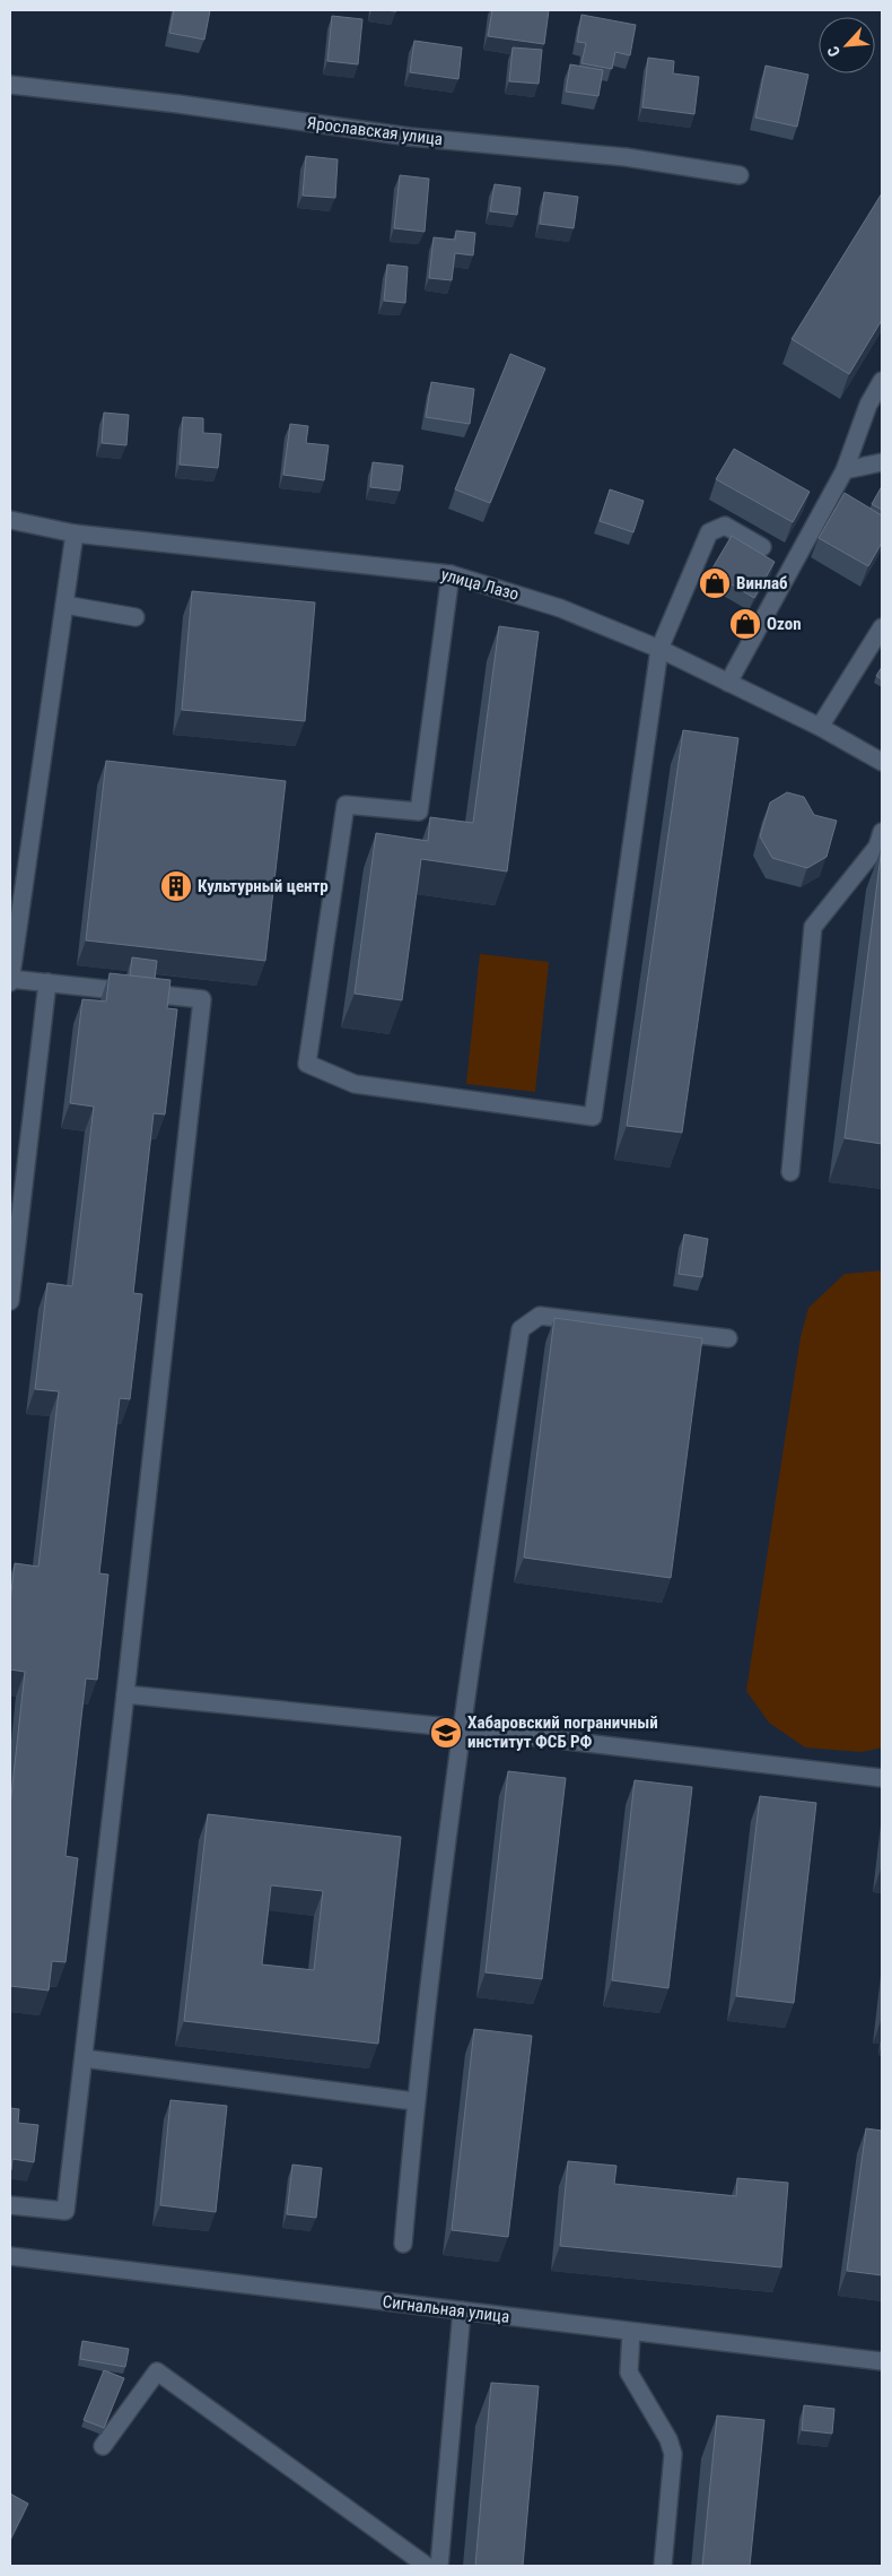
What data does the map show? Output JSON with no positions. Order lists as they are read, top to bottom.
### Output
{
  "streets": {
    "street": ["Ярославская улица", "улица Лазо", "Сигнальная улица"]
  },
  "places": {
    "shop": ["Винлаб", "Ozon"],
    "building": ["Культурный центр"],
    "school or university": ["Хабаровский пограничный институт ФСБ РФ"]
  },
  "north": "bottom left"
}
